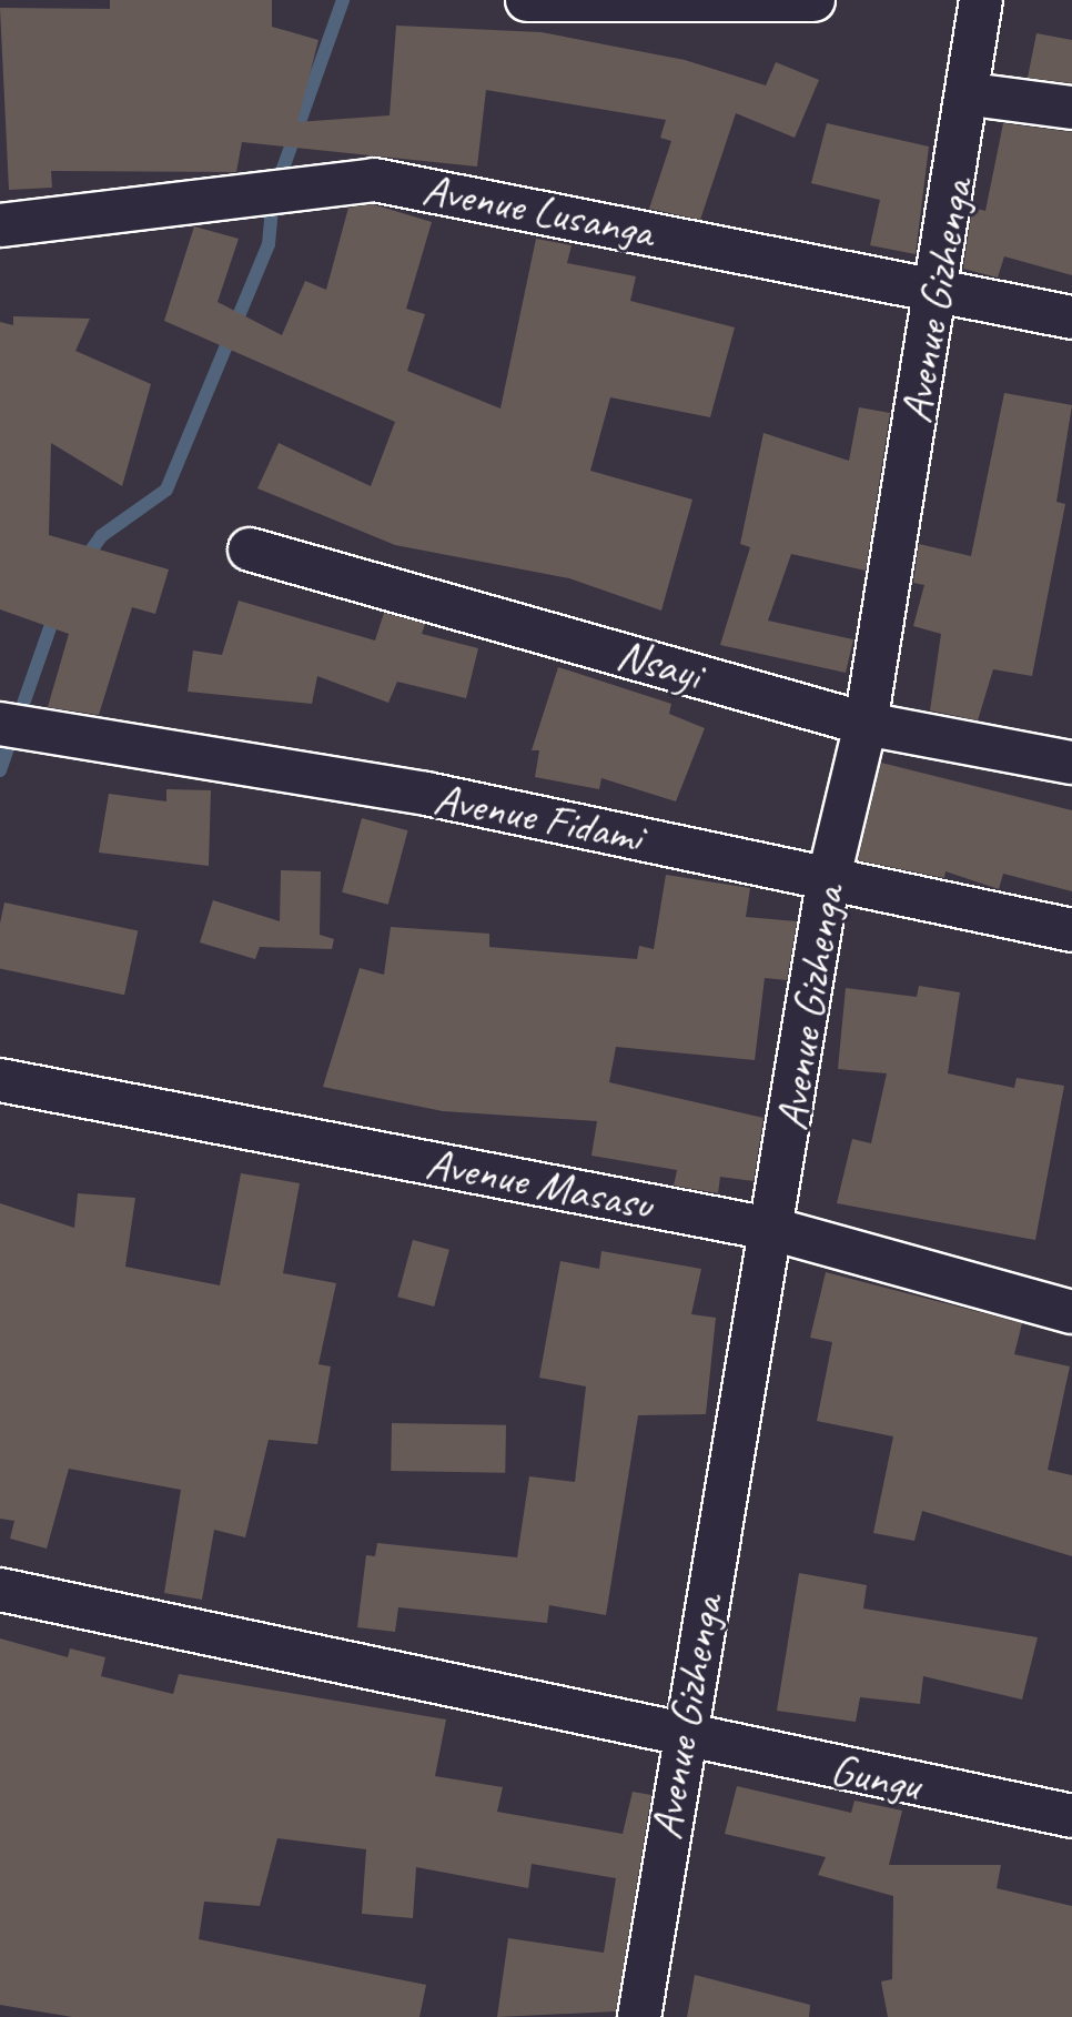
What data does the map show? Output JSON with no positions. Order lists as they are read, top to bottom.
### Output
{
  "streets": {
    "street": [
      "Avenue Lusanga",
      "Avenue Gizhenga",
      "Nsayi",
      "Avenue Fidami",
      "Avenue Masasu",
      "Gungu"
    ]
  },
  "crossings": [
    ["Avenue Lusanga", "Avenue Gizhenga"],
    ["Avenue Gizhenga", "Nsayi"],
    ["Avenue Gizhenga", "Avenue Fidami"],
    ["Avenue Gizhenga", "Avenue Masasu"],
    ["Avenue Gizhenga", "Gungu"]
  ]
}
